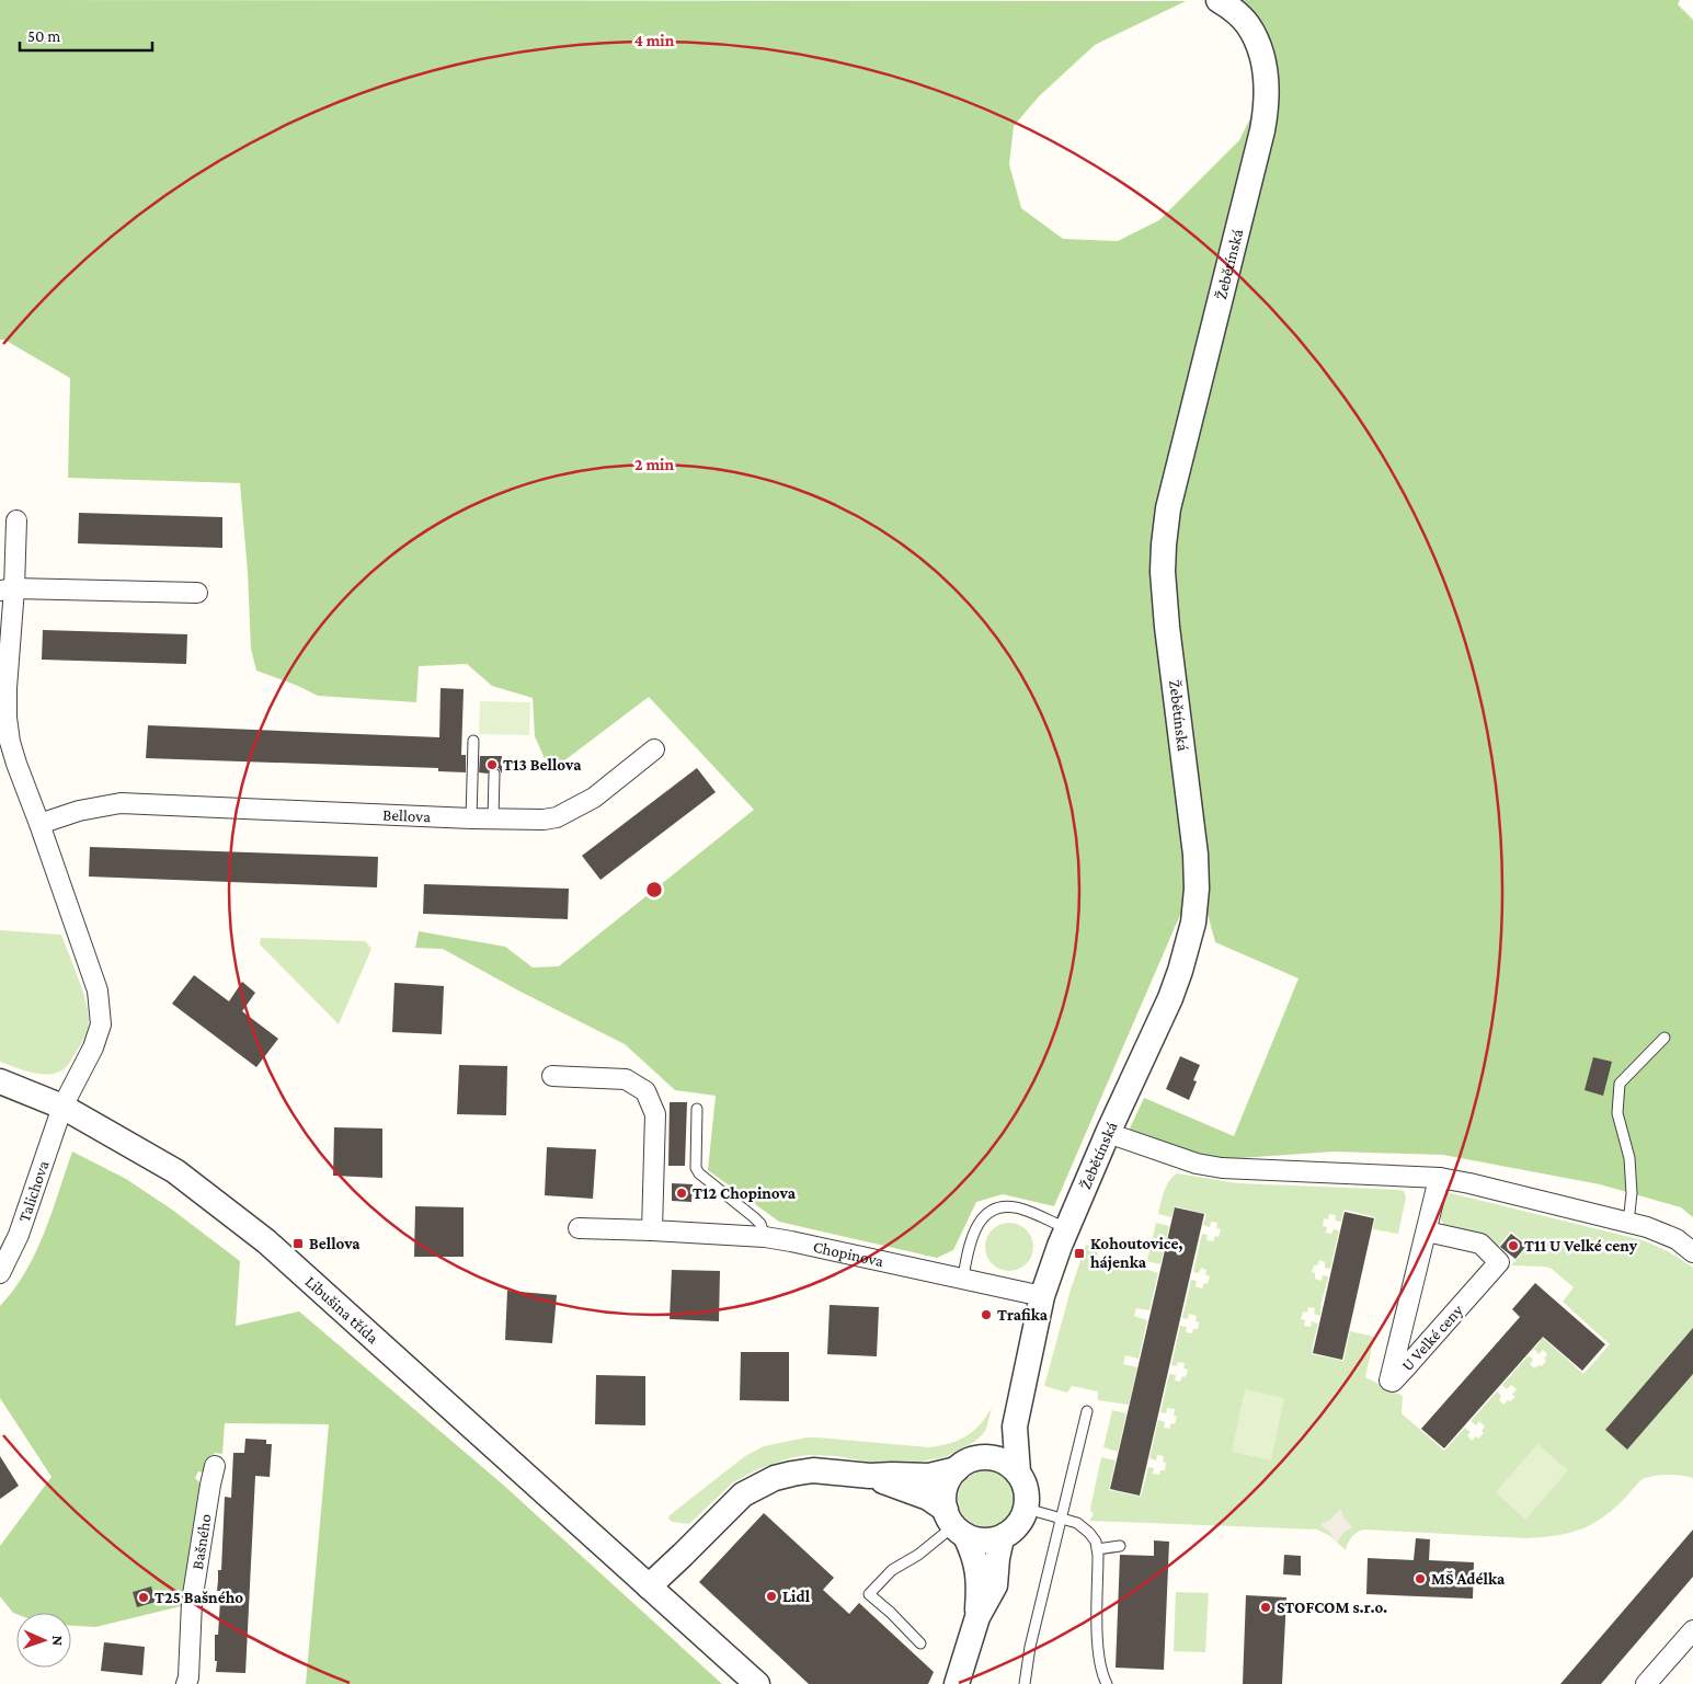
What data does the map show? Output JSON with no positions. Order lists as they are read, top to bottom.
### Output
{
  "streets": {
    "street": [
      "Žebětínská",
      "Bellova",
      "Talichova",
      "Chopinova",
      "Libušina třída",
      "U Velké ceny",
      "Bašného"
    ]
  },
  "crossings": [
    ["Žebětínská", "Chopinova"],
    ["Bellova", "Talichova"],
    ["Talichova", "Libušina třída"]
  ],
  "places": {
    "other": [
      "T13 Bellova",
      "T12 Chopinova",
      "T11 U Velké ceny",
      "Trafika",
      "MŠ Adélka",
      "Lidl",
      "T25 Bašného",
      "STOFCOM s.r.o."
    ],
    "transit": ["Bellova", "Kohoutovice, hájenka"]
  },
  "scale_bar": "50 m",
  "north": "right",
  "rings": ["4 min", "2 min"]
}
